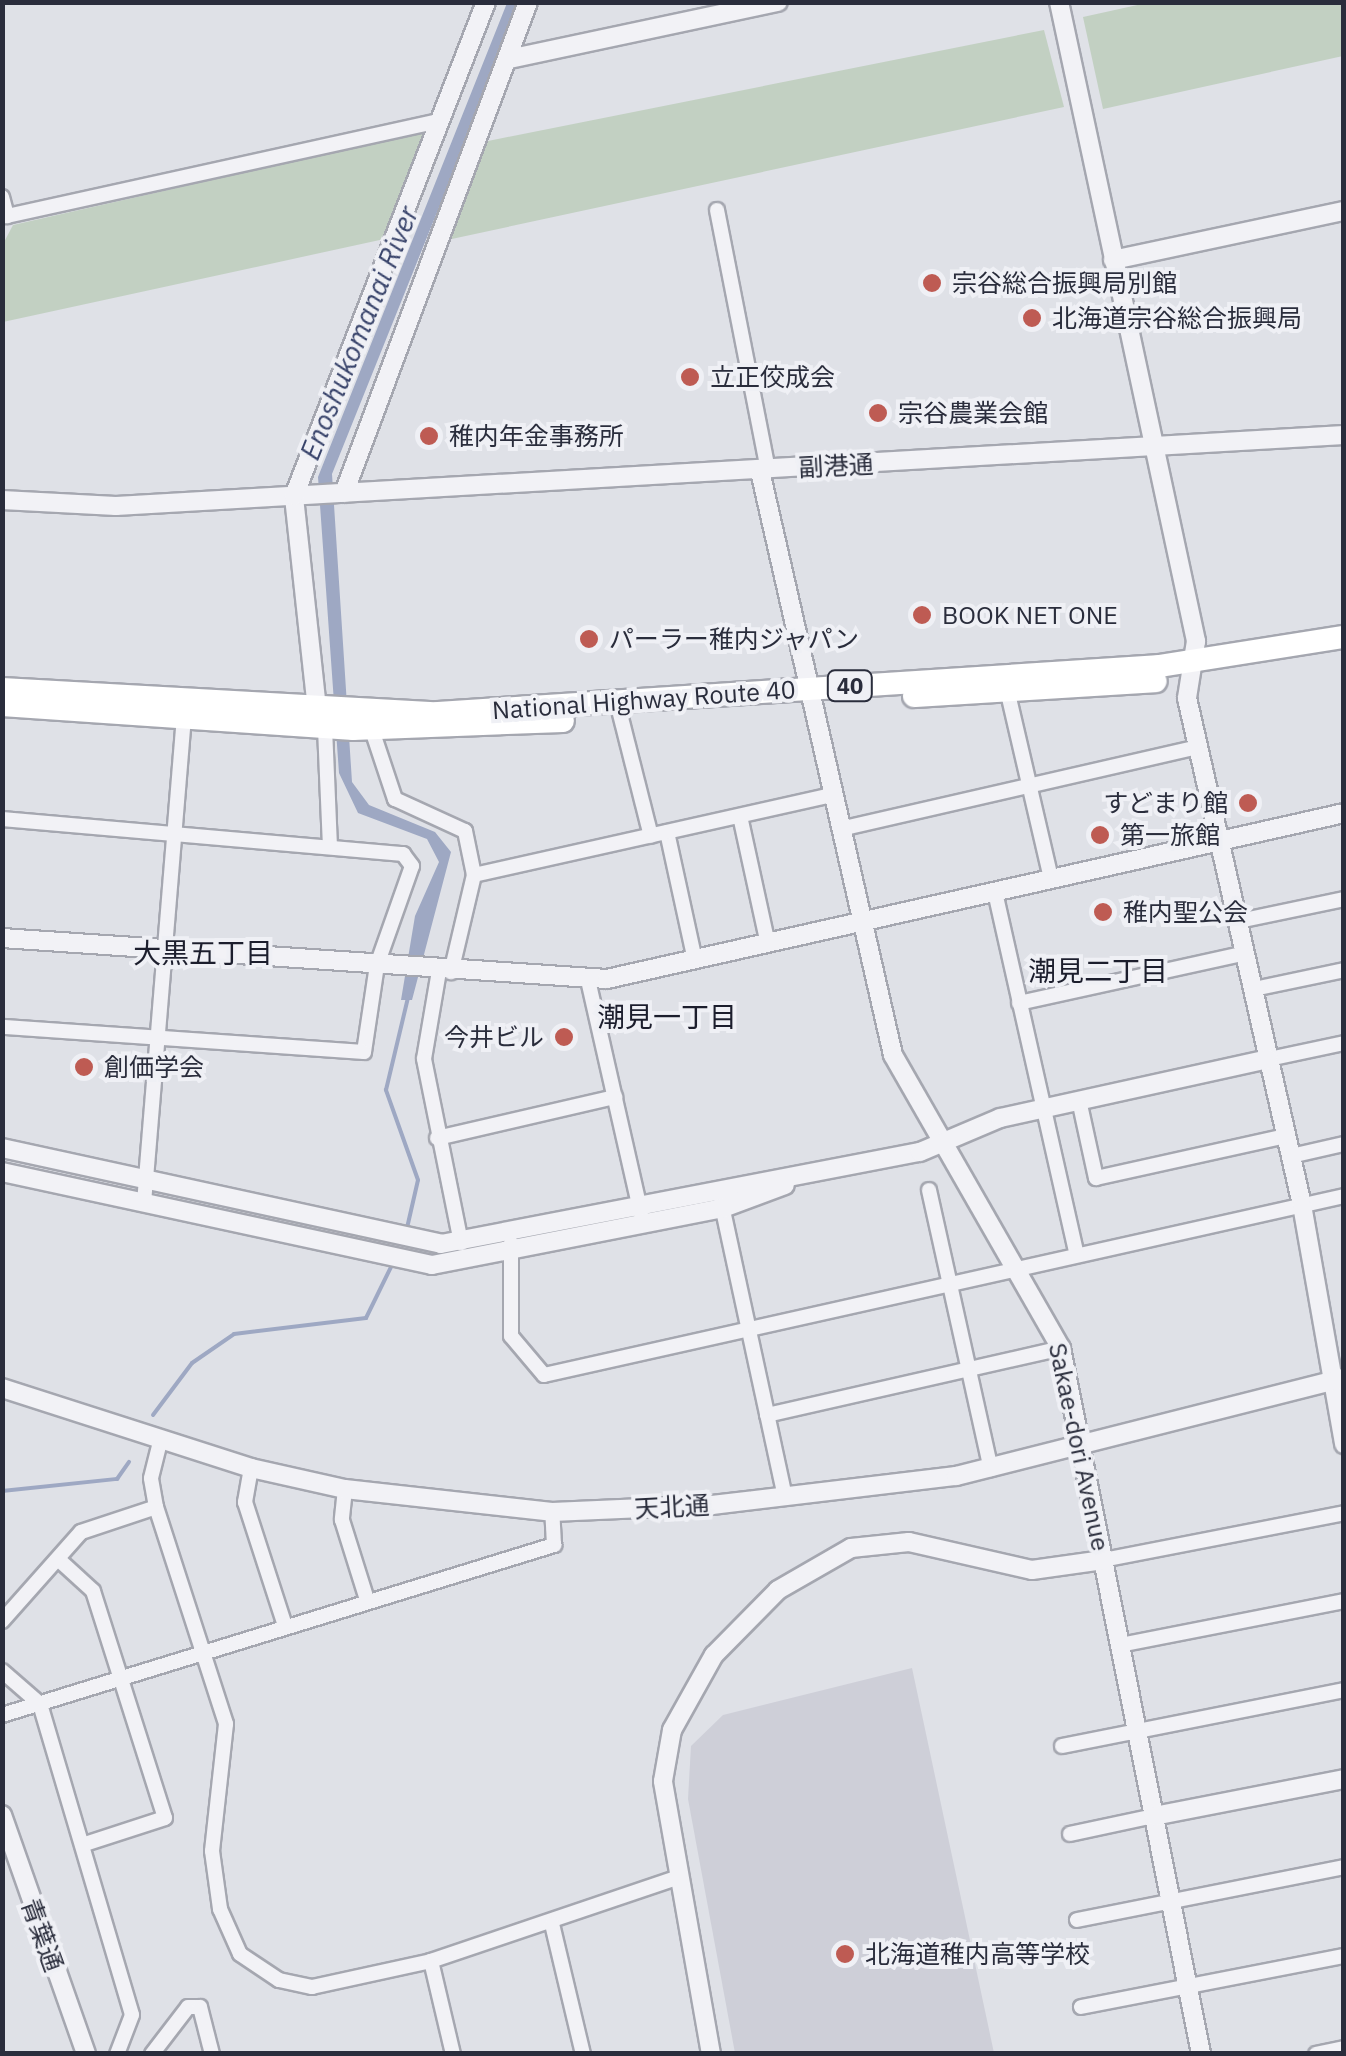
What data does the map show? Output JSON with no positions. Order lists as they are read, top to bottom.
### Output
{
  "streets": {
    "highway": ["40", "National Highway Route 40"],
    "street": [
      "副港通",
      "Sakae-dori Avenue",
      "天北通",
      "青葉通"
    ]
  },
  "crossings": [
    ["副港通", "Sakae-dori Avenue"],
    ["National Highway Route 40", "Sakae-dori Avenue"],
    ["Sakae-dori Avenue", "天北通"]
  ],
  "districts": ["大黒五丁目", "潮見二丁目", "潮見一丁目"],
  "water": ["Enoshukomanai River"],
  "places": [
    "宗谷総合振興局別館",
    "北海道宗谷総合振興局",
    "立正佼成会",
    "宗谷農業会館",
    "稚内年金事務所",
    "BOOK NET ONE",
    "パーラー稚内ジャパン",
    "すどまり館",
    "第一旅館",
    "稚内聖公会",
    "今井ビル",
    "創価学会",
    "北海道稚内高等学校"
  ]
}
